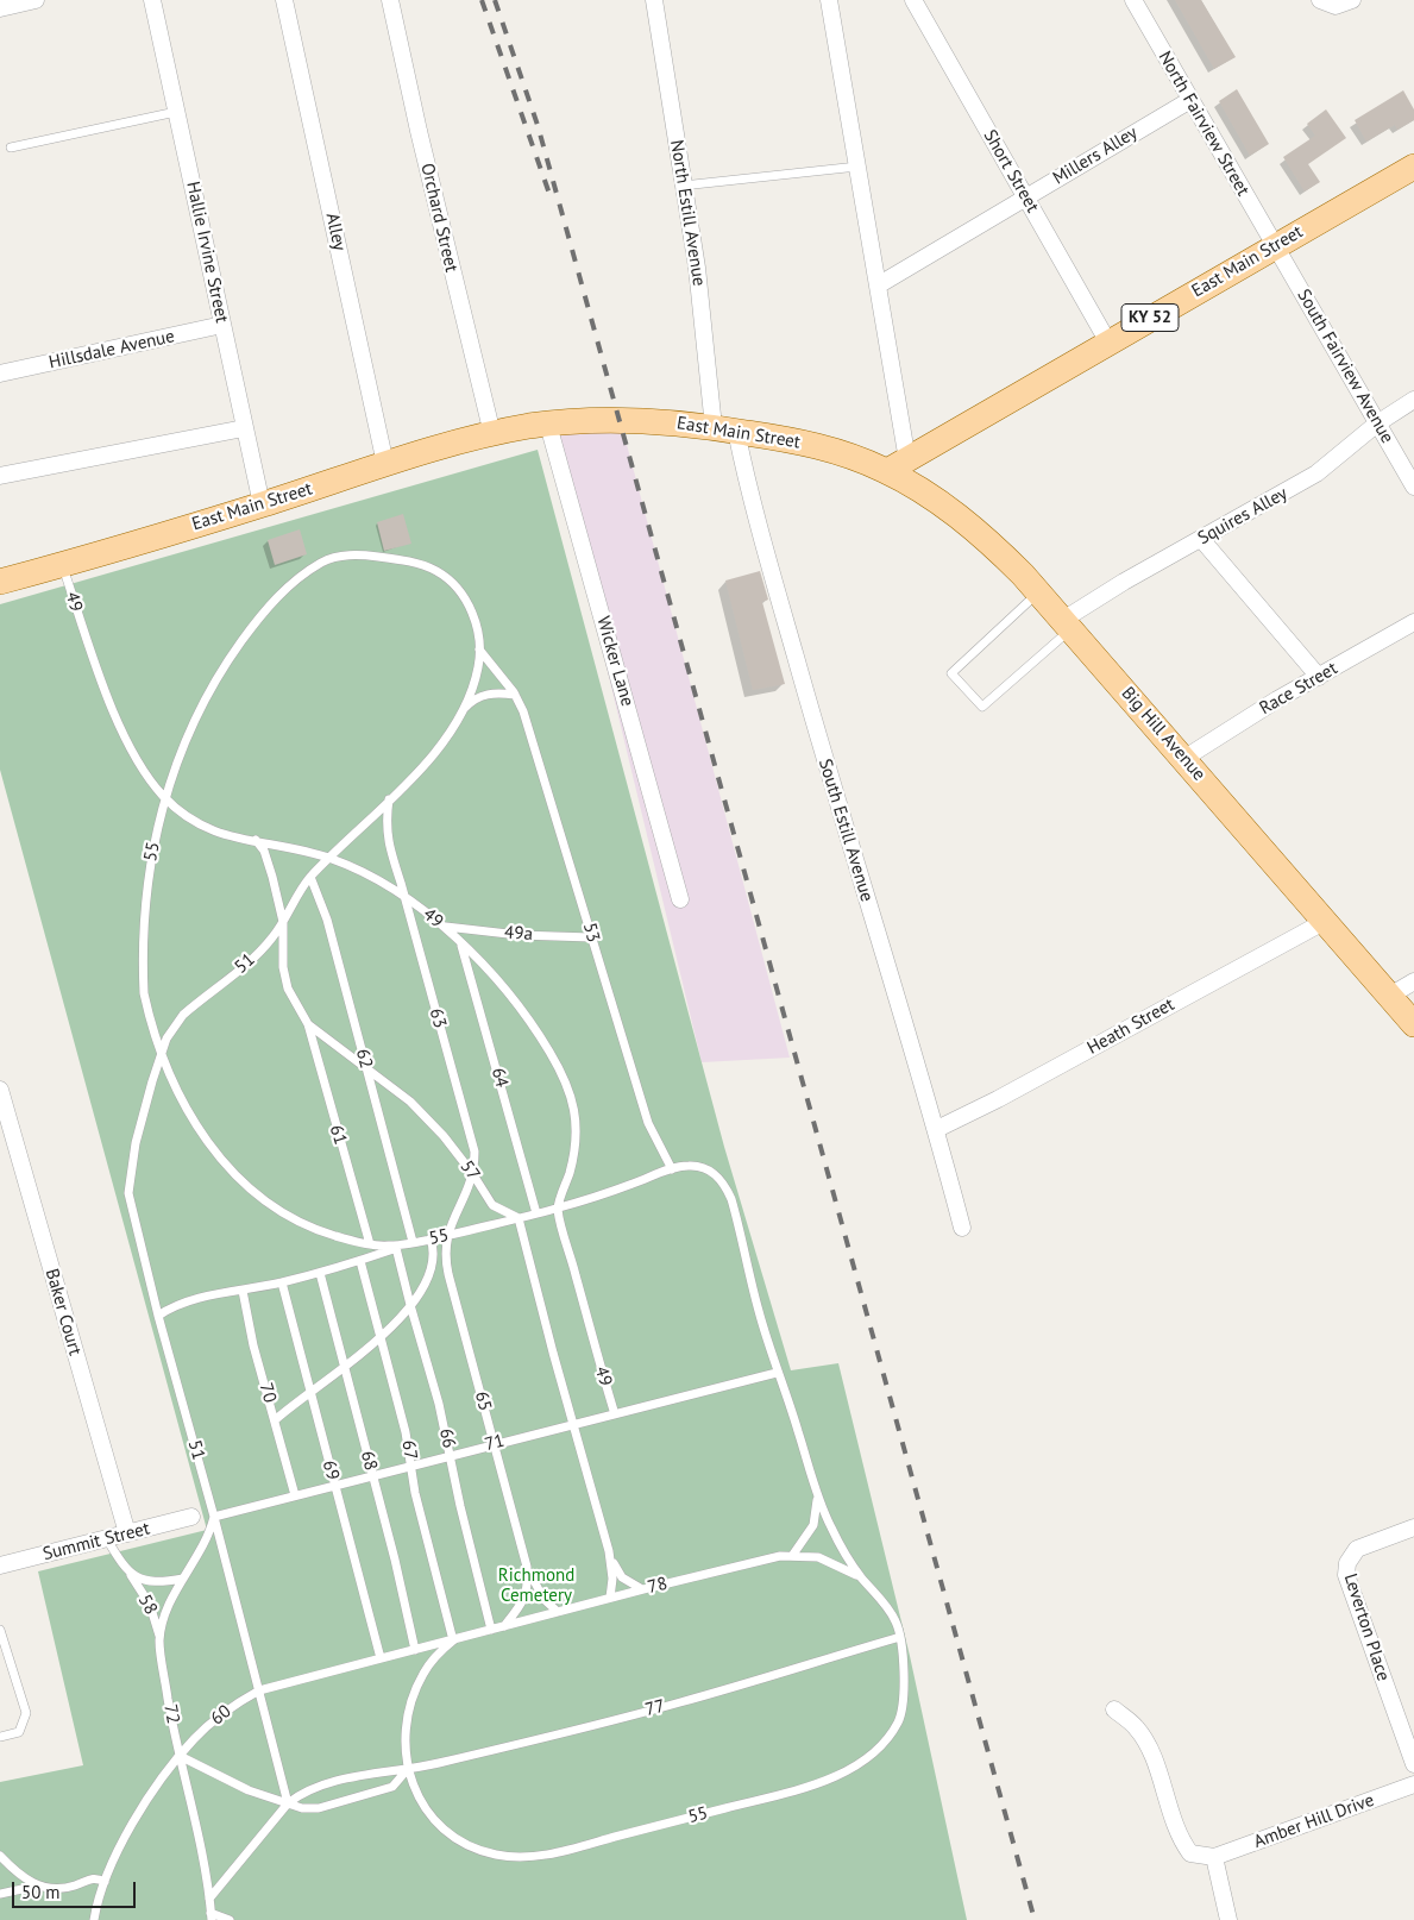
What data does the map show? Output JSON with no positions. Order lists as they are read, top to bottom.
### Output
{
  "streets": {
    "main road": ["East Main Street", "KY 52", "Big Hill Avenue"],
    "street": [
      "North Fairview Street",
      "Millers Alley",
      "Short Street",
      "North Estill Avenue",
      "Orchard Street",
      "Alley",
      "Hallie Irvine Street",
      "Hillsdale Avenue",
      "South Fairview Avenue",
      "Squires Alley",
      "Wicker Lane",
      "Race Street",
      "South Estill Avenue",
      "Heath Street",
      "Baker Court",
      "Summit Street",
      "Leverton Place",
      "Amber Hill Drive"
    ],
    "lane": [
      "49",
      "55",
      "53",
      "49a",
      "51",
      "63",
      "62",
      "64",
      "61",
      "57",
      "70",
      "65",
      "66",
      "71",
      "67",
      "68",
      "69",
      "78",
      "58",
      "77",
      "72",
      "60"
    ]
  },
  "crossings": [
    ["North Fairview Street", "Millers Alley"],
    ["North Fairview Street", "East Main Street"],
    ["North Fairview Street", "South Fairview Avenue"],
    ["Millers Alley", "Short Street"],
    ["Short Street", "East Main Street"],
    ["North Estill Avenue", "East Main Street"],
    ["North Estill Avenue", "South Estill Avenue"],
    ["Orchard Street", "East Main Street"],
    ["Alley", "East Main Street"],
    ["Hallie Irvine Street", "East Main Street"],
    ["Hallie Irvine Street", "Hillsdale Avenue"],
    ["East Main Street", "South Fairview Avenue"],
    ["East Main Street", "49"],
    ["East Main Street", "Wicker Lane"],
    ["East Main Street", "Big Hill Avenue"],
    ["East Main Street", "South Estill Avenue"],
    ["South Fairview Avenue", "Squires Alley"],
    ["Squires Alley", "Big Hill Avenue"],
    ["49", "55"],
    ["49", "49a"],
    ["49", "51"],
    ["49", "63"],
    ["49", "64"],
    ["49", "57"],
    ["49", "71"],
    ["Race Street", "Big Hill Avenue"],
    ["Big Hill Avenue", "Heath Street"],
    ["South Estill Avenue", "Heath Street"],
    ["55", "53"],
    ["55", "51"],
    ["55", "63"],
    ["55", "62"],
    ["55", "64"],
    ["55", "61"],
    ["55", "57"],
    ["55", "65"],
    ["55", "71"],
    ["55", "67"],
    ["55", "78"],
    ["55", "77"],
    ["55", "60"],
    ["53", "49a"],
    ["53", "51"],
    ["51", "63"],
    ["51", "62"],
    ["51", "57"],
    ["51", "71"],
    ["51", "77"],
    ["51", "72"],
    ["51", "60"],
    ["63", "57"],
    ["63", "65"],
    ["62", "57"],
    ["61", "57"],
    ["Baker Court", "Summit Street"],
    ["70", "71"],
    ["65", "71"],
    ["65", "78"],
    ["66", "71"],
    ["66", "78"],
    ["71", "67"],
    ["71", "68"],
    ["71", "69"],
    ["71", "72"],
    ["67", "78"],
    ["67", "60"],
    ["68", "60"],
    ["69", "60"],
    ["Summit Street", "58"],
    ["78", "60"],
    ["58", "72"],
    ["77", "72"],
    ["72", "60"]
  ],
  "parks": ["Richmond Cemetery"],
  "scale_bar": "50 m"
}
